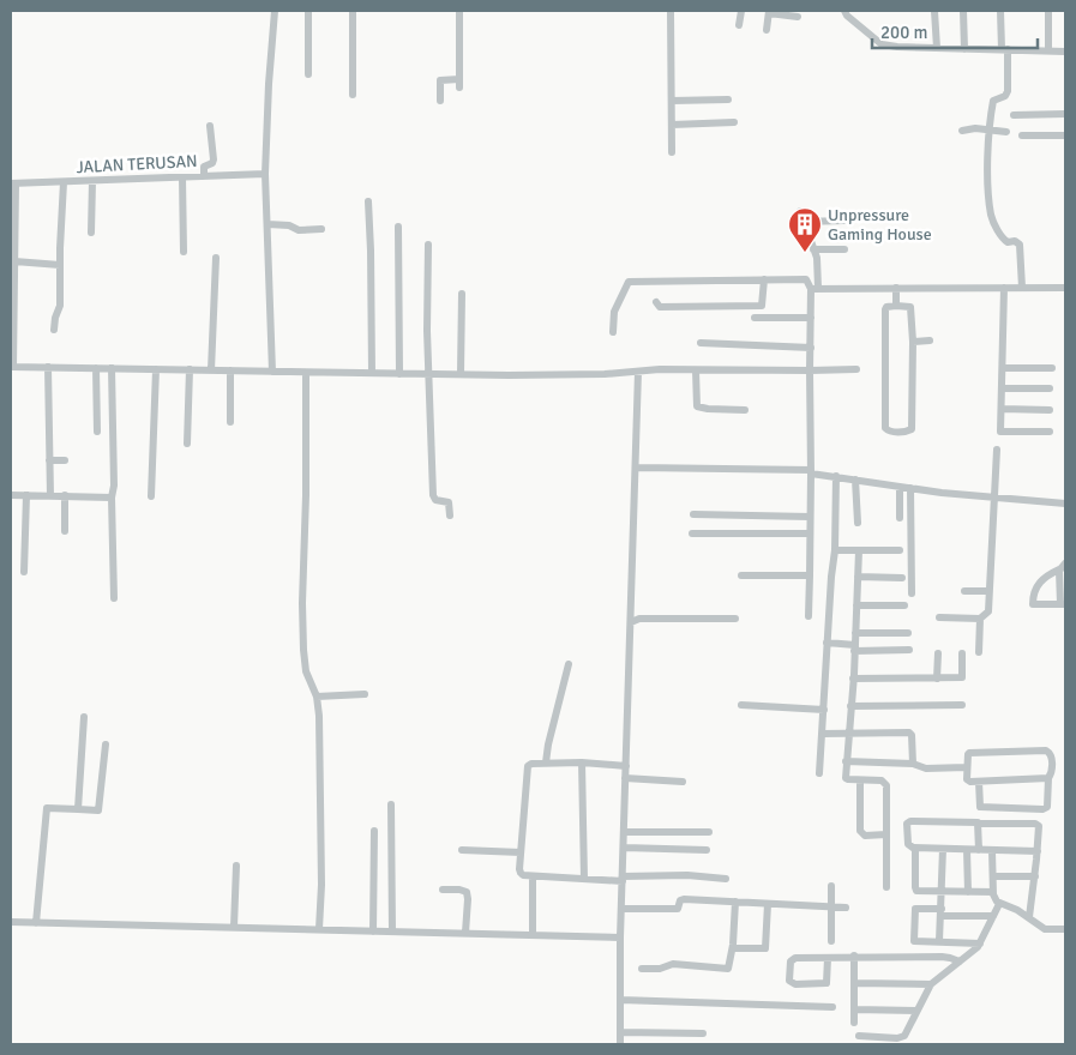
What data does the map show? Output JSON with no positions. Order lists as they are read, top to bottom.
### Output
{
  "streets": {
    "street": ["JALAN TERUSAN"]
  },
  "places": {
    "building": ["Unpressure Gaming House"]
  },
  "scale_bar": "200 m"
}
